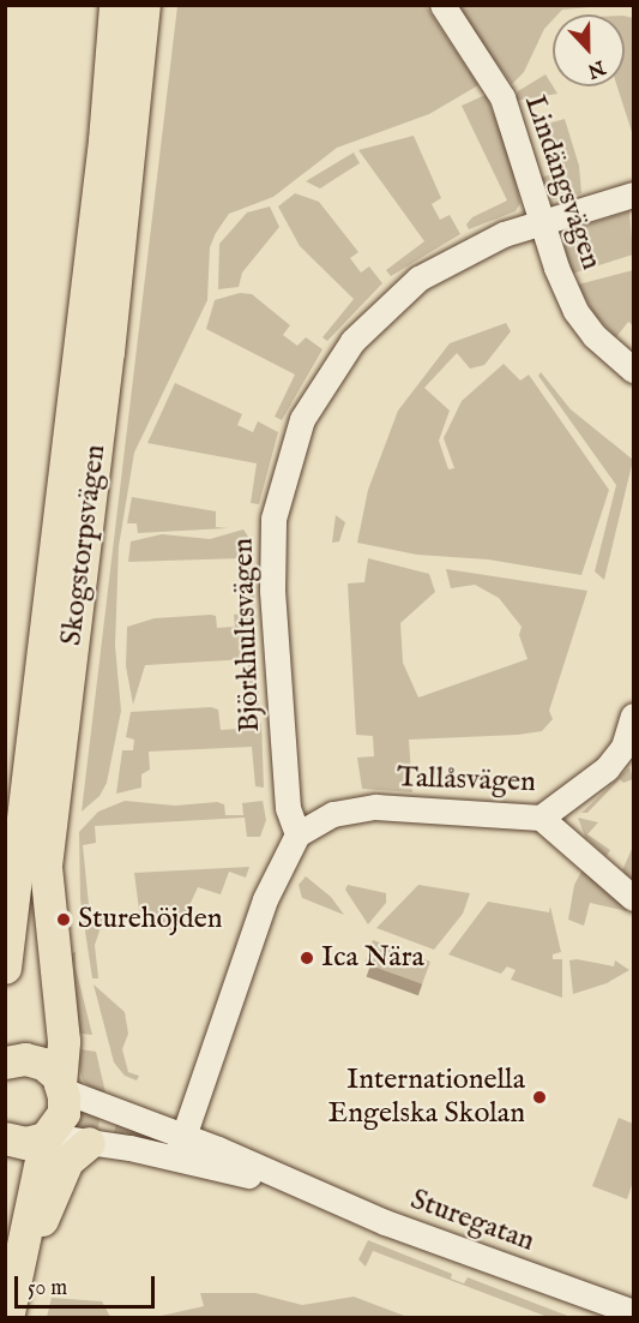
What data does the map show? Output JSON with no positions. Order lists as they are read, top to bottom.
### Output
{
  "streets": {
    "main road": ["Skogstorpsvägen"],
    "street": [
      "Lindängsvägen",
      "Björkhultsvägen",
      "Tallåsvägen",
      "Sturegatan"
    ]
  },
  "crossings": [
    ["Lindängsvägen", "Björkhultsvägen"],
    ["Skogstorpsvägen", "Sturegatan"],
    ["Björkhultsvägen", "Tallåsvägen"]
  ],
  "places": ["Sturehöjden", "Ica Nära", "Internationella Engelska Skolan"],
  "scale_bar": "50 m",
  "north": "bottom"
}
